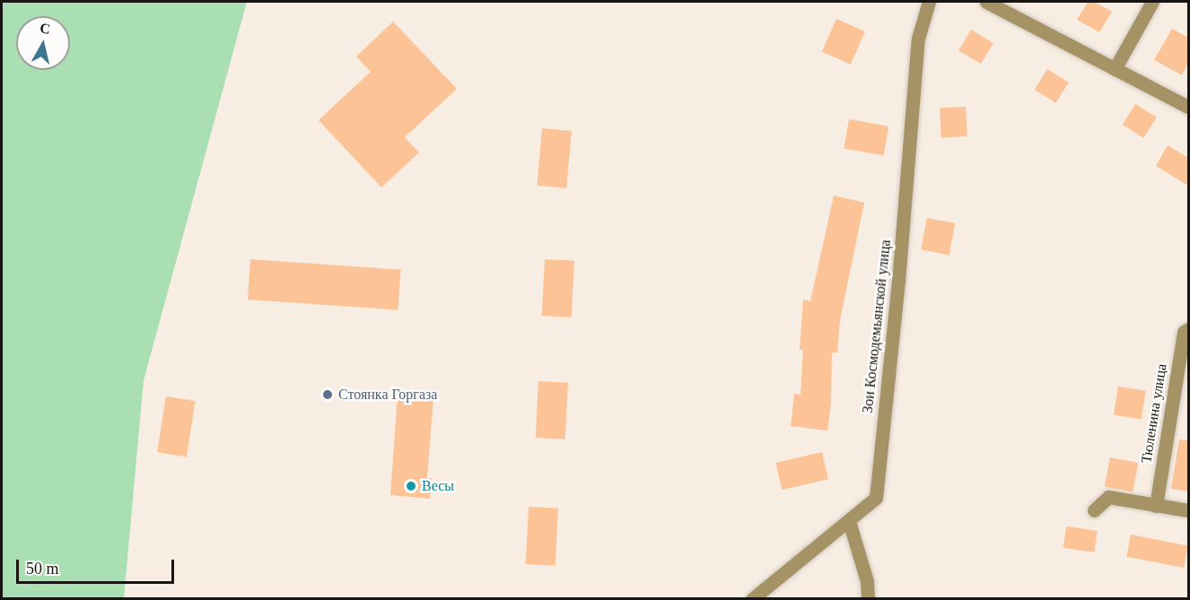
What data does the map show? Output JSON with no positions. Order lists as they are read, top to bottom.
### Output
{
  "streets": {
    "street": ["Зои Космодемьянской улица", "Тюленина улица"]
  },
  "places": ["Стоянка Горгаза", "Весы"],
  "scale_bar": "50 m",
  "north": "top"
}
